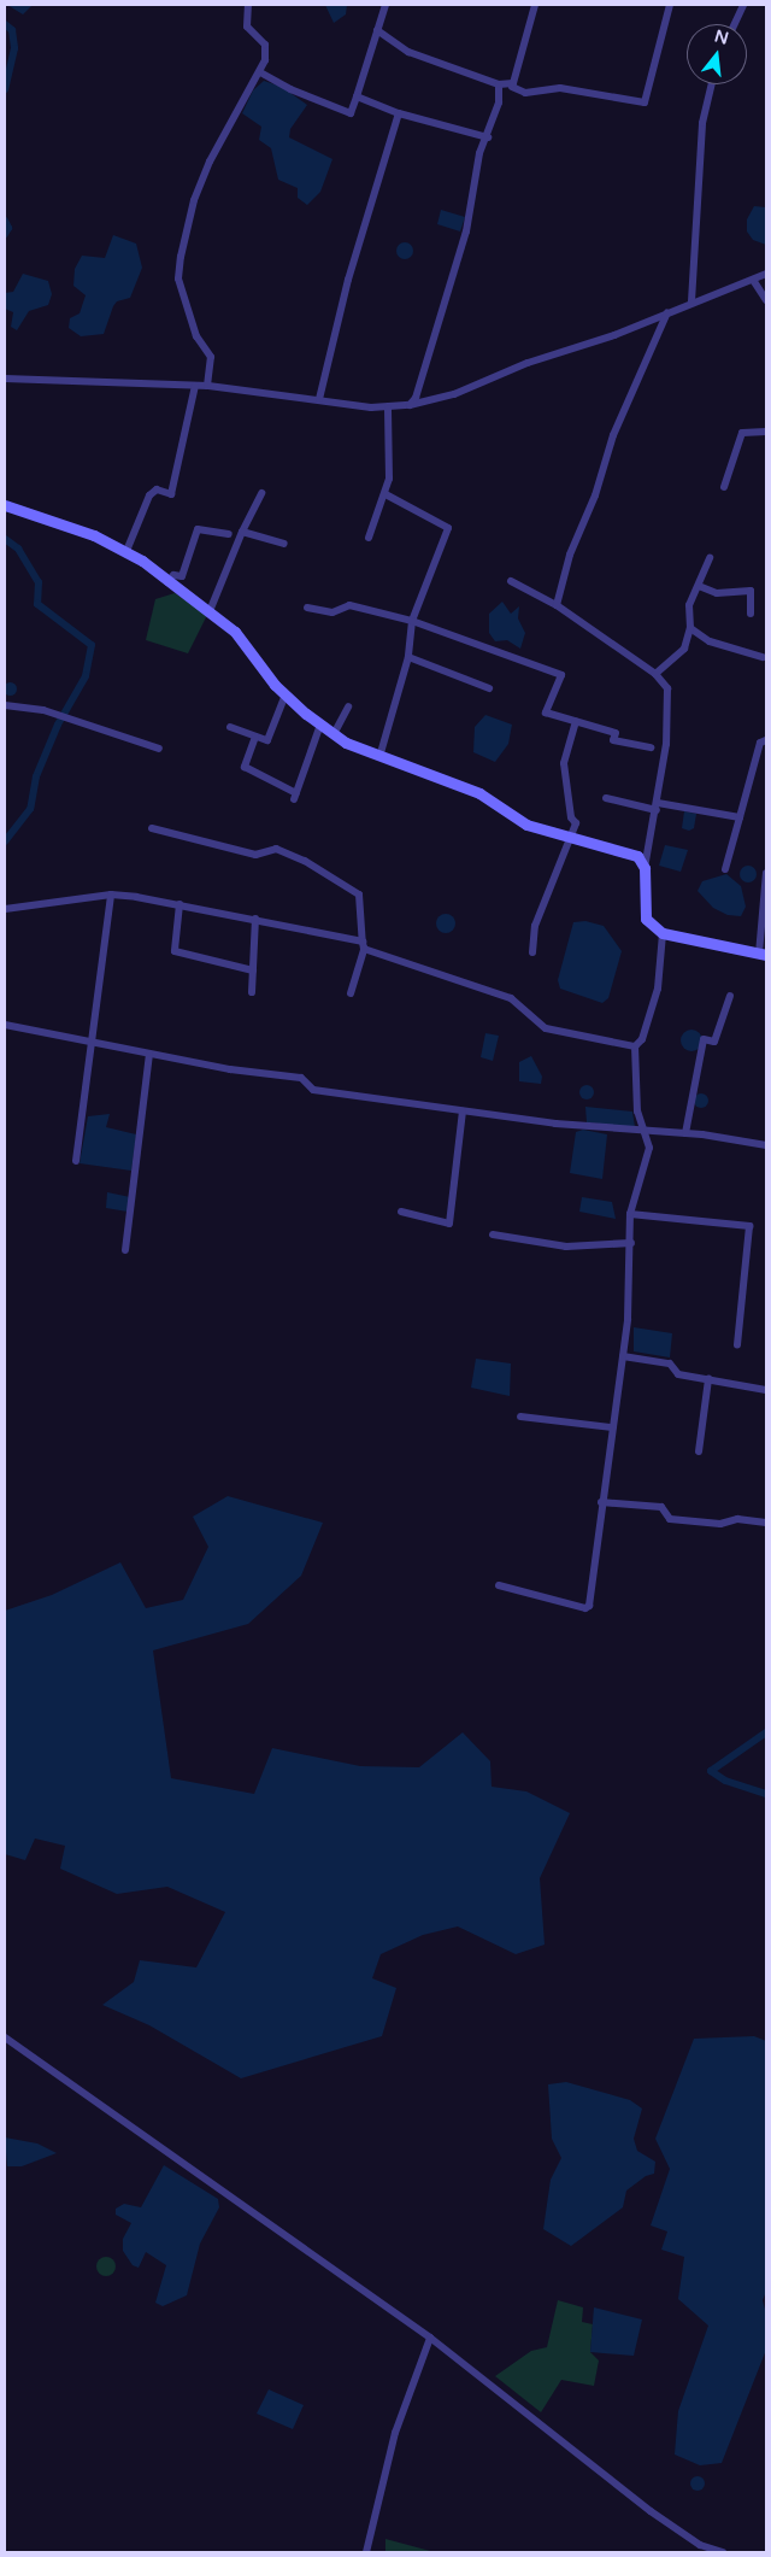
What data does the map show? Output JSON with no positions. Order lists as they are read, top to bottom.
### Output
{
  "north": "top"
}
